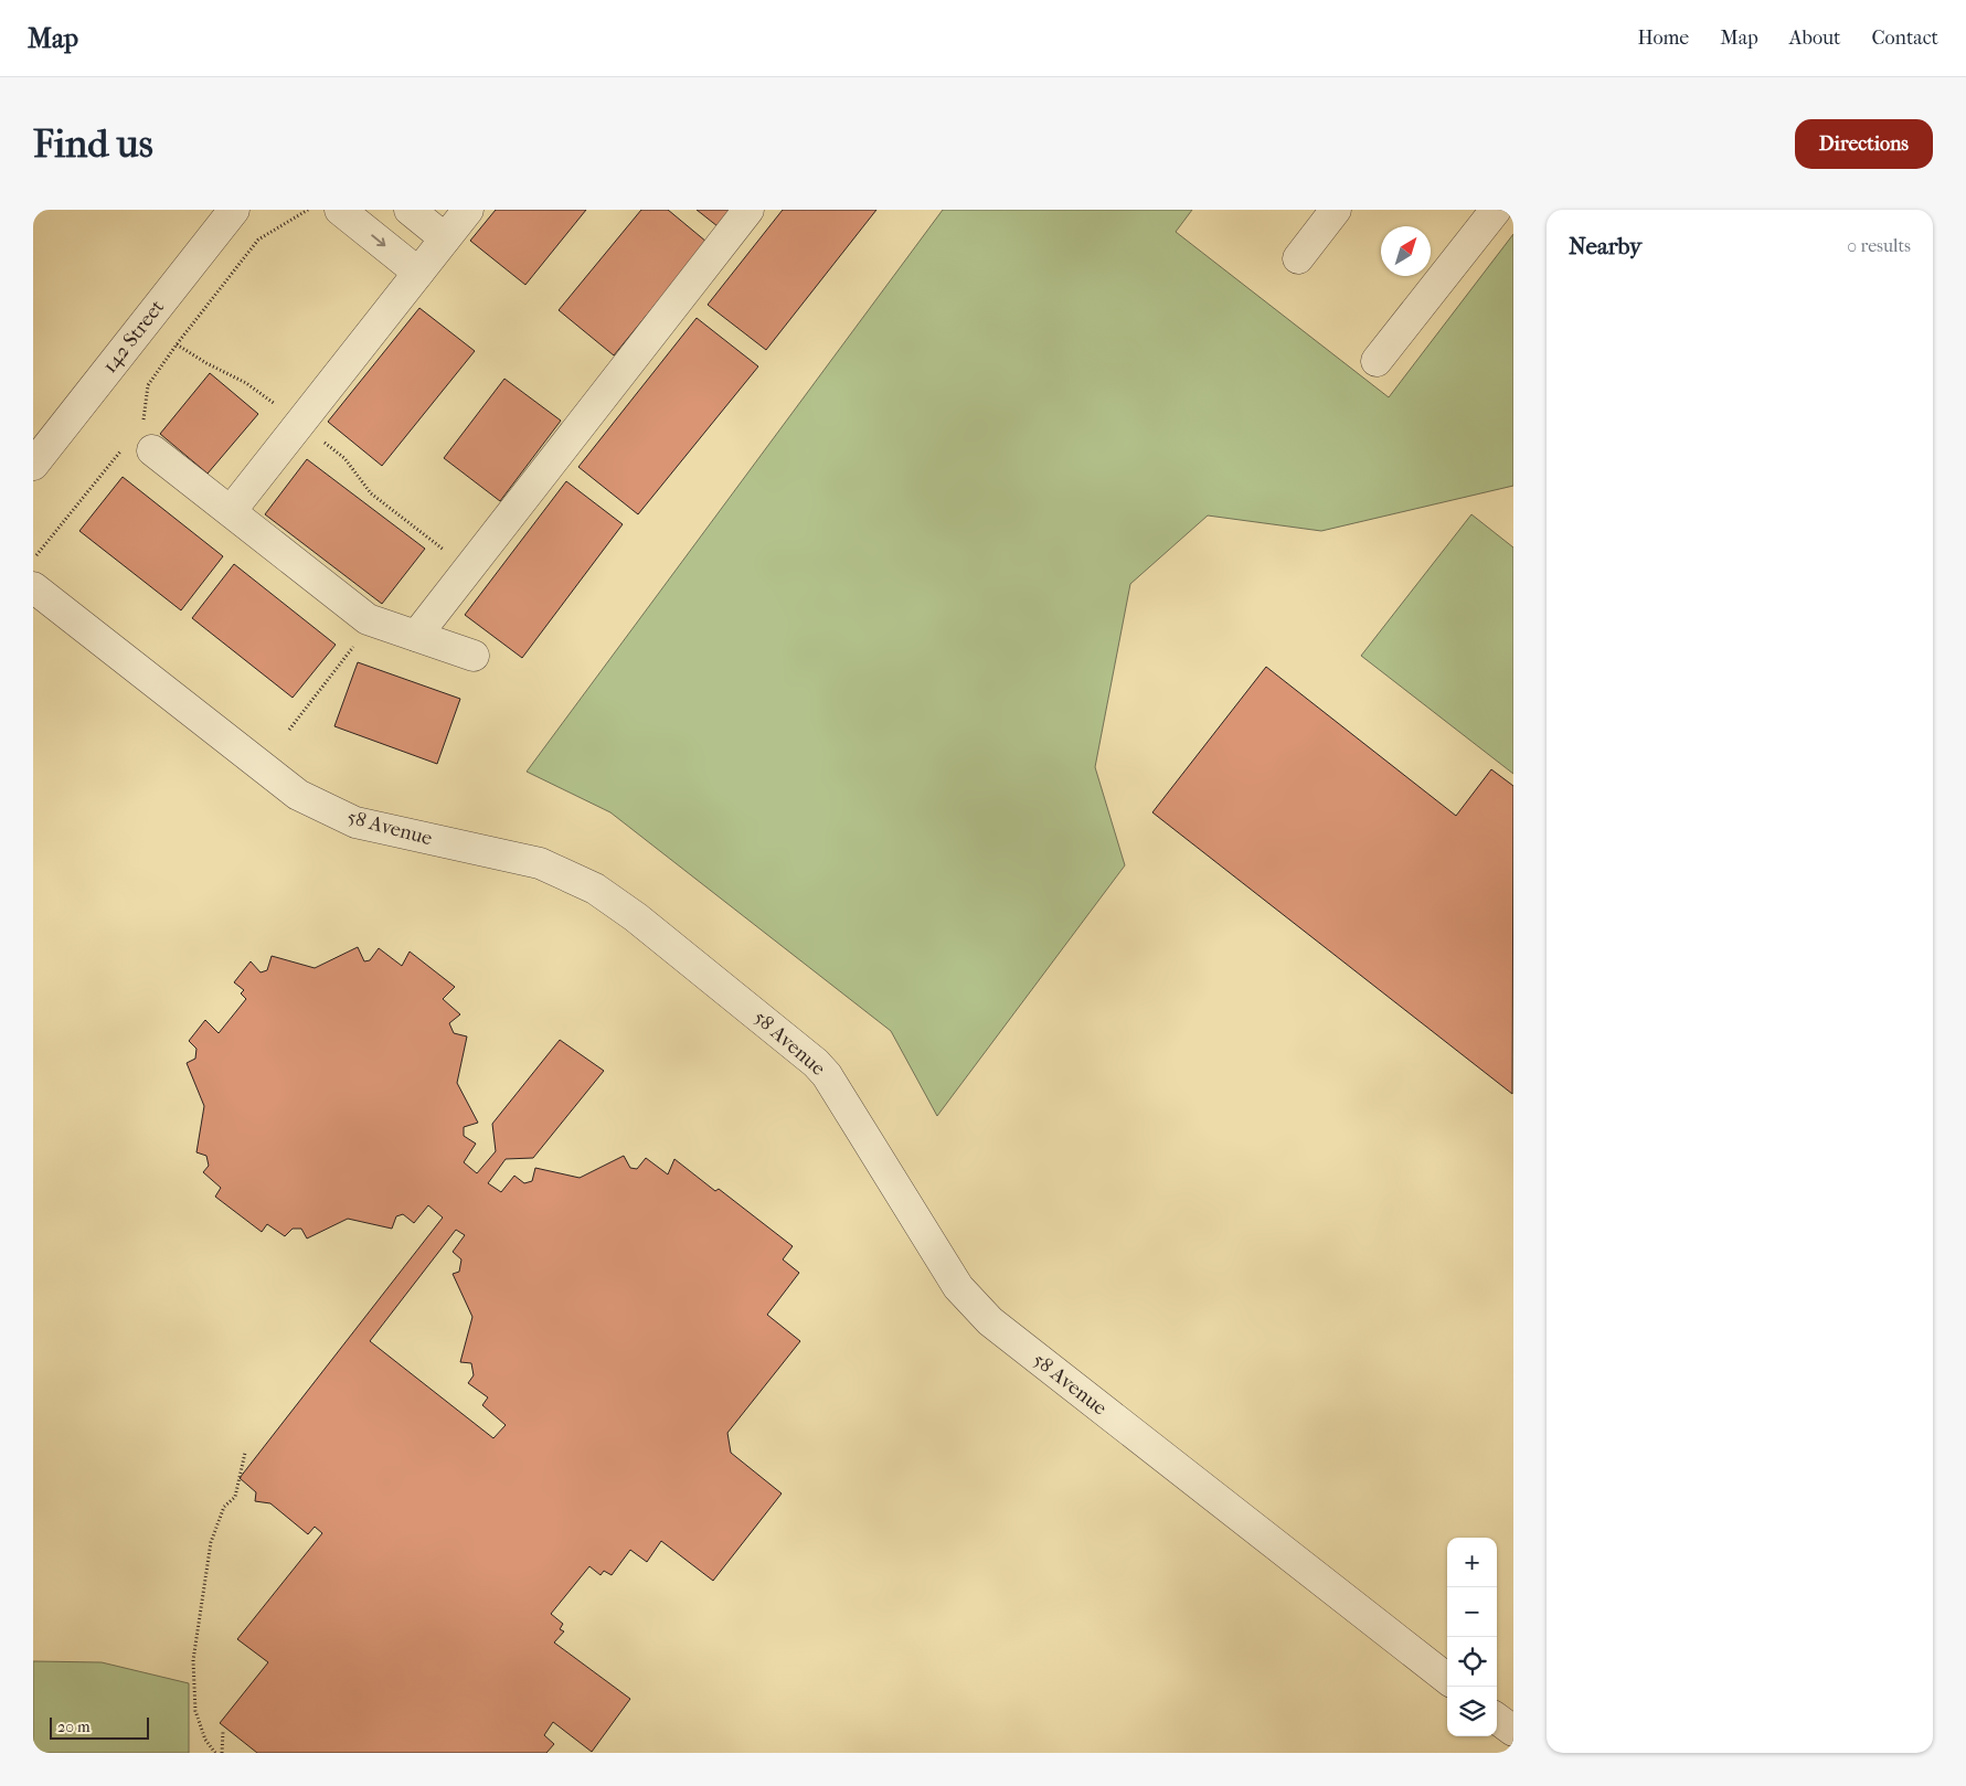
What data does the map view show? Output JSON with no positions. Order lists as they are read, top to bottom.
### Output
{
  "streets": {
    "street": ["142 Street", "58 Avenue"]
  },
  "scale_bar": "20 m",
  "north": "top right",
  "page": {
    "header": "Map",
    "nav": [
      "Home",
      "Map",
      "About",
      "Contact"
    ],
    "buttons": "Directions",
    "title": "Find us",
    "heading": ["Nearby", "0 results"],
    "map_buttons": ["+", "−"],
    "scale": "20 m"
  }
}
